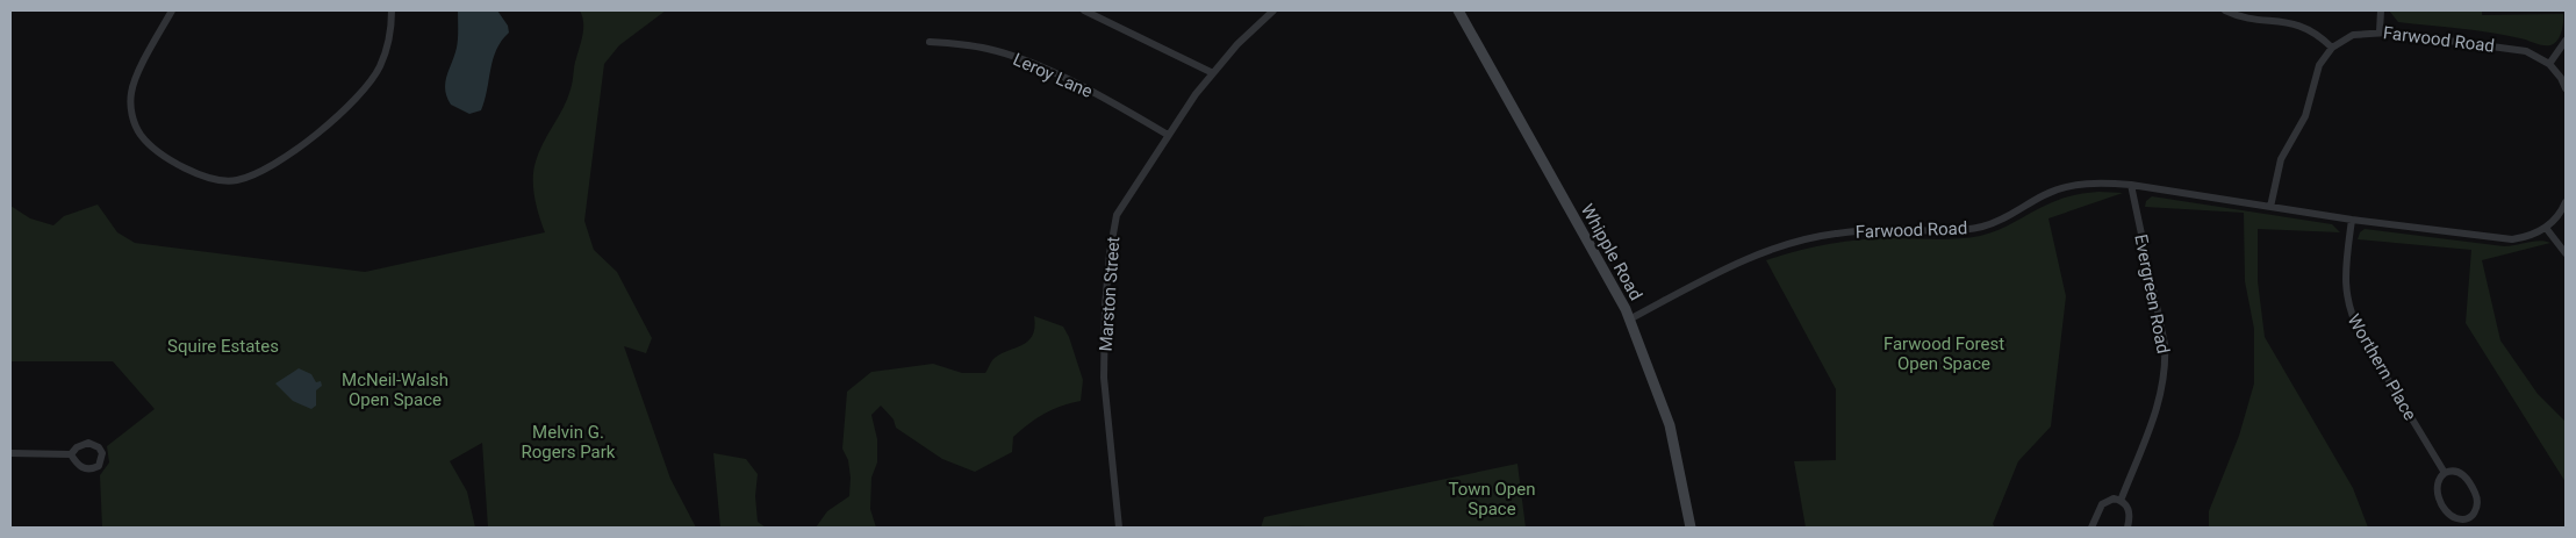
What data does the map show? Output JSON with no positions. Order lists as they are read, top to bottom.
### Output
{
  "streets": {
    "main road": ["Whipple Road"],
    "street": [
      "Farwood Road",
      "Leroy Lane",
      "Marston Street",
      "Evergreen Road",
      "Worthern Place"
    ]
  },
  "crossings": [
    ["Farwood Road", "Whipple Road"],
    ["Farwood Road", "Evergreen Road"],
    ["Farwood Road", "Worthern Place"],
    ["Leroy Lane", "Marston Street"]
  ],
  "parks": [
    "Farwood Forest Open Space",
    "Squire Estates",
    "McNeil-Walsh Open Space",
    "Melvin G. Rogers Park",
    "Town Open Space"
  ]
}
